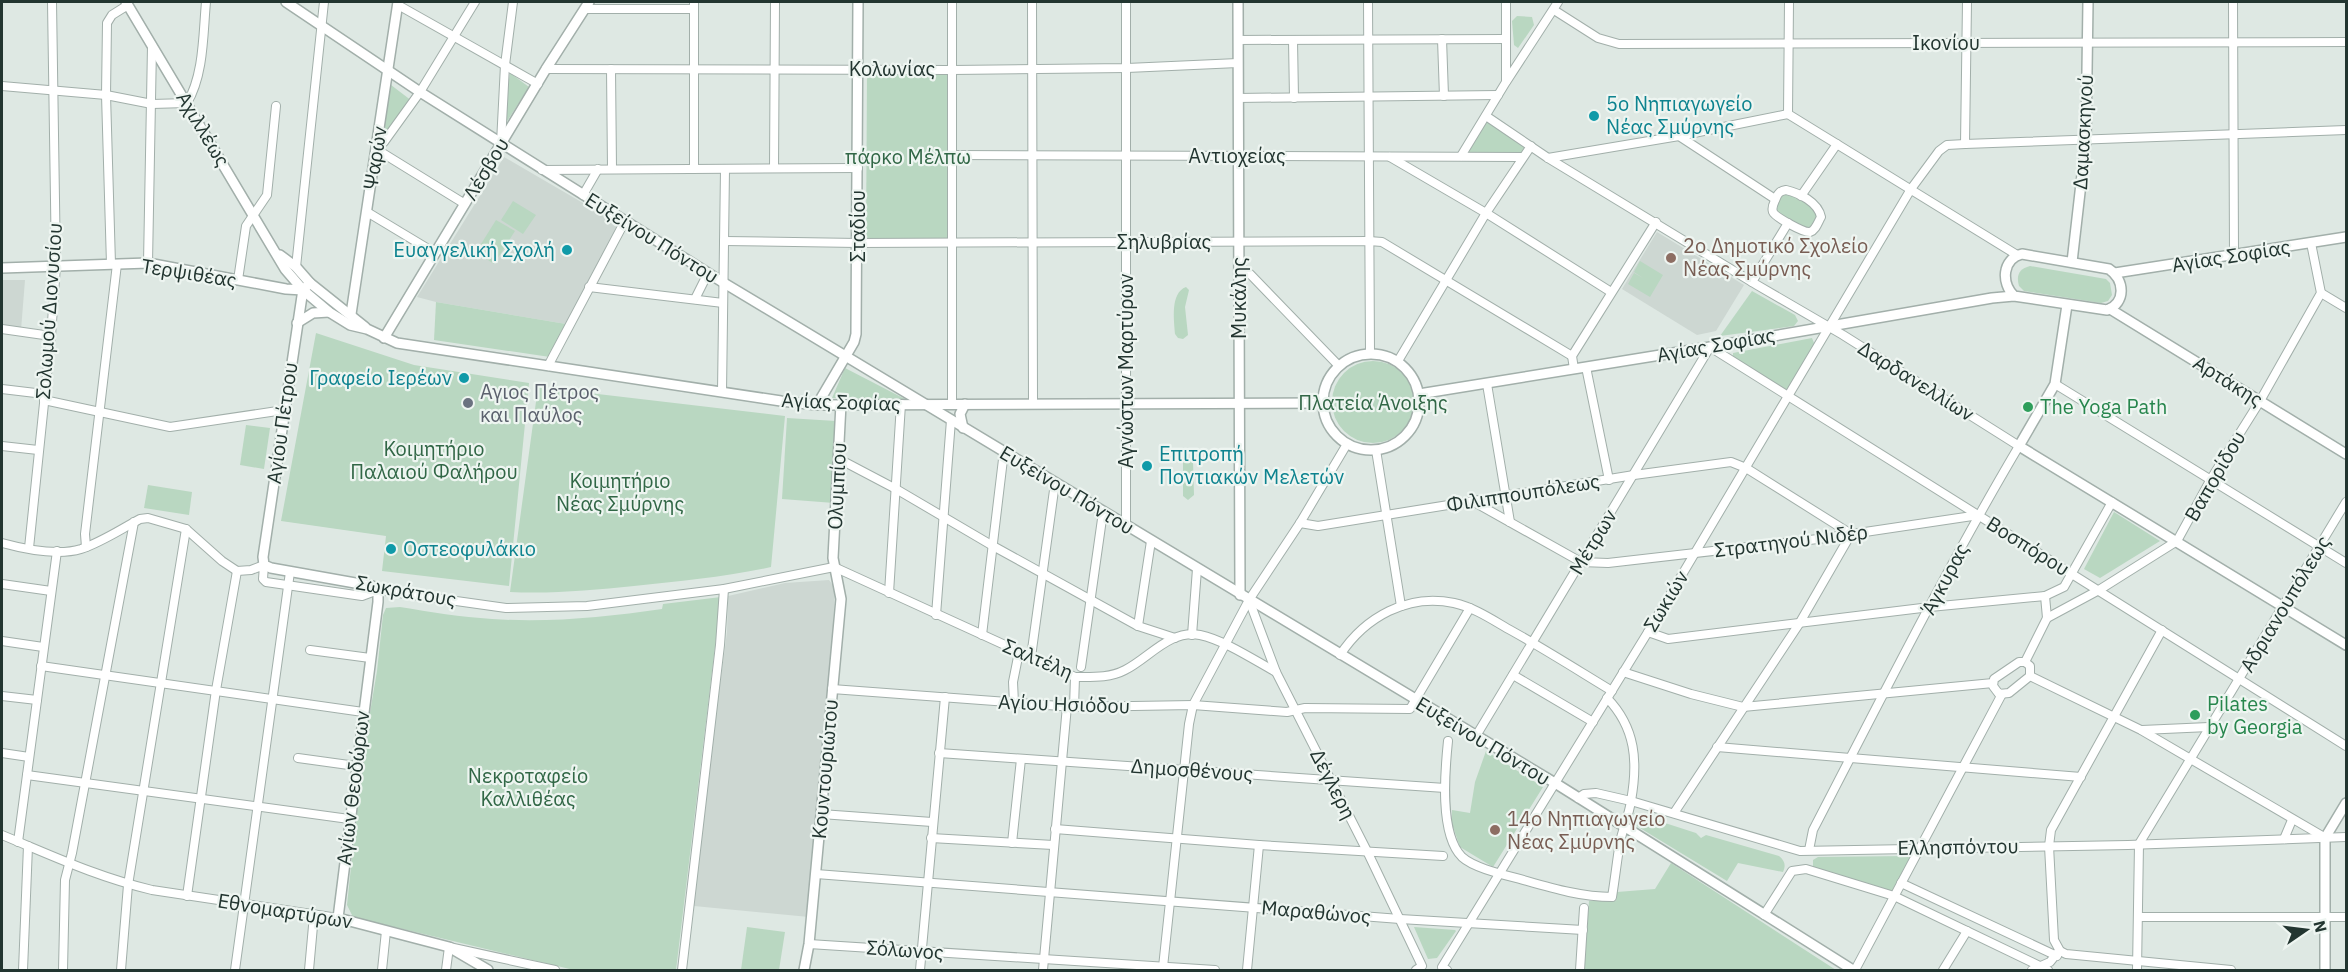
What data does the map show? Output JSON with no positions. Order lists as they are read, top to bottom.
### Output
{
  "streets": {
    "street": [
      "Ικονίου",
      "Κολωνίας",
      "Αχιλλέως",
      "Δαμασκηνού",
      "Αντιοχείας",
      "Ψαρών",
      "Λέσβου",
      "Σταδίου",
      "Ευξείνου Πόντου",
      "Σηλυβρίας",
      "Αγίας Σοφίας",
      "Τερψιθέας",
      "Μυκάλης",
      "Σολωμού Διονυσίου",
      "Αγνώστων Μαρτύρων",
      "Δαρδανελλίων",
      "Αρτάκης",
      "Αγίου Πέτρου",
      "Βαπορίδου",
      "Ολυμπίου",
      "Φιλιππουπόλεως",
      "Στρατηγού Νιδέρ",
      "Μέτρων",
      "Βοσπόρου",
      "Άγκυρας",
      "Σωκράτους",
      "Σωκιών",
      "Αδριανουπόλεως",
      "Σαλτέλη",
      "Αγίου Ησιόδου",
      "Κουντουριώτου",
      "Δημοσθένους",
      "Δέγλερη",
      "Αγίων Θεοδώρων",
      "Ελλησπόντου",
      "Εθνομαρτύρων",
      "Μαραθώνος",
      "Σόλωνος"
    ]
  },
  "crossings": [
    ["Ικονίου", "Δαμασκηνού"],
    ["Κολωνίας", "Λέσβου"],
    ["Κολωνίας", "Σταδίου"],
    ["Κολωνίας", "Μυκάλης"],
    ["Κολωνίας", "Αγνώστων Μαρτύρων"],
    ["Αχιλλέως", "Αγίας Σοφίας"],
    ["Αχιλλέως", "Τερψιθέας"],
    ["Αχιλλέως", "Αγίου Πέτρου"],
    ["Δαμασκηνού", "Σωκιών"],
    ["Αντιοχείας", "Μυκάλης"],
    ["Αντιοχείας", "Αγνώστων Μαρτύρων"],
    ["Ψαρών", "Ευξείνου Πόντου"],
    ["Ψαρών", "Αγίας Σοφίας"],
    ["Λέσβου", "Ευξείνου Πόντου"],
    ["Λέσβου", "Αγίας Σοφίας"],
    ["Σταδίου", "Ευξείνου Πόντου"],
    ["Σταδίου", "Σηλυβρίας"],
    ["Σταδίου", "Αγίας Σοφίας"],
    ["Ευξείνου Πόντου", "Αγίας Σοφίας"],
    ["Ευξείνου Πόντου", "Μυκάλης"],
    ["Ευξείνου Πόντου", "Αγνώστων Μαρτύρων"],
    ["Ευξείνου Πόντου", "Μέτρων"],
    ["Ευξείνου Πόντου", "Σωκιών"],
    ["Ευξείνου Πόντου", "Αγίου Ησιόδου"],
    ["Ευξείνου Πόντου", "Δέγλερη"],
    ["Ευξείνου Πόντου", "Ελλησπόντου"],
    ["Σηλυβρίας", "Μυκάλης"],
    ["Σηλυβρίας", "Αγνώστων Μαρτύρων"],
    ["Αγίας Σοφίας", "Τερψιθέας"],
    ["Αγίας Σοφίας", "Μυκάλης"],
    ["Αγίας Σοφίας", "Αγνώστων Μαρτύρων"],
    ["Αγίας Σοφίας", "Δαρδανελλίων"],
    ["Αγίας Σοφίας", "Αρτάκης"],
    ["Αγίας Σοφίας", "Αγίου Πέτρου"],
    ["Αγίας Σοφίας", "Ολυμπίου"],
    ["Αγίας Σοφίας", "Μέτρων"],
    ["Αγίας Σοφίας", "Βοσπόρου"],
    ["Αγίας Σοφίας", "Άγκυρας"],
    ["Αγίας Σοφίας", "Σωκιών"],
    ["Τερψιθέας", "Σολωμού Διονυσίου"],
    ["Τερψιθέας", "Αγίου Πέτρου"],
    ["Μυκάλης", "Δέγλερη"],
    ["Δαρδανελλίων", "Βαπορίδου"],
    ["Δαρδανελλίων", "Άγκυρας"],
    ["Δαρδανελλίων", "Σωκιών"],
    ["Δαρδανελλίων", "Αδριανουπόλεως"],
    ["Αρτάκης", "Βαπορίδου"],
    ["Αγίου Πέτρου", "Σωκράτους"],
    ["Βαπορίδου", "Βοσπόρου"],
    ["Ολυμπίου", "Σωκράτους"],
    ["Ολυμπίου", "Σαλτέλη"],
    ["Ολυμπίου", "Κουντουριώτου"],
    ["Φιλιππουπόλεως", "Στρατηγού Νιδέρ"],
    ["Φιλιππουπόλεως", "Μέτρων"],
    ["Φιλιππουπόλεως", "Σωκιών"],
    ["Στρατηγού Νιδέρ", "Μέτρων"],
    ["Στρατηγού Νιδέρ", "Βοσπόρου"],
    ["Στρατηγού Νιδέρ", "Άγκυρας"],
    ["Στρατηγού Νιδέρ", "Σωκιών"],
    ["Μέτρων", "Βοσπόρου"],
    ["Βοσπόρου", "Άγκυρας"],
    ["Βοσπόρου", "Σωκιών"],
    ["Βοσπόρου", "Αδριανουπόλεως"],
    ["Άγκυρας", "Ελλησπόντου"],
    ["Σωκράτους", "Σαλτέλη"],
    ["Σωκράτους", "Κουντουριώτου"],
    ["Σωκράτους", "Αγίων Θεοδώρων"],
    ["Σωκιών", "Μαραθώνος"],
    ["Αδριανουπόλεως", "Ελλησπόντου"],
    ["Σαλτέλη", "Κουντουριώτου"],
    ["Σαλτέλη", "Δέγλερη"],
    ["Αγίου Ησιόδου", "Κουντουριώτου"],
    ["Αγίου Ησιόδου", "Δέγλερη"],
    ["Κουντουριώτου", "Σόλωνος"],
    ["Δημοσθένους", "Δέγλερη"],
    ["Δέγλερη", "Μαραθώνος"],
    ["Αγίων Θεοδώρων", "Εθνομαρτύρων"]
  ],
  "parks": [
    "πάρκο Μέλπω",
    "Πλατεία Άνοιξης",
    "Κοιμητήριο Παλαιού Φαλήρου",
    "Κοιμητήριο Νέας Σμύρνης",
    "Νεκροταφείο Καλλιθέας"
  ],
  "places": [
    "5ο Νηπιαγωγείο Νέας Σμύρνης",
    "Ευαγγελική Σχολή",
    "2ο Δημοτικό Σχολείο Νέας Σμύρνης",
    "Γραφείο Ιερέων",
    "Αγιος Πέτρος και Παύλος",
    "The Yoga Path",
    "Επιτροπή Ποντιακών Μελετών",
    "Οστεοφυλάκιο",
    "Pilates by Georgia",
    "14ο Νηπιαγωγείο Νέας Σμύρνης"
  ],
  "north": "right"
}
